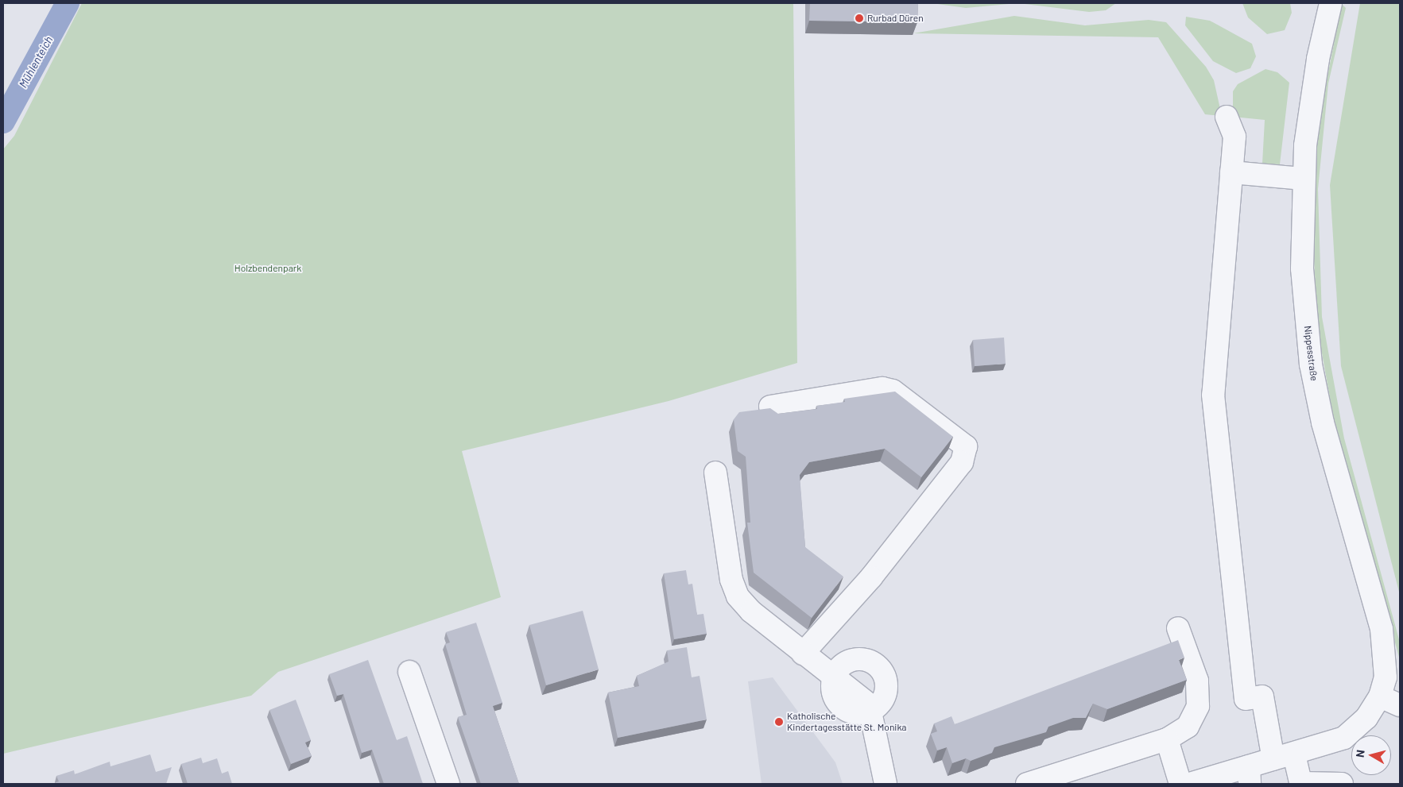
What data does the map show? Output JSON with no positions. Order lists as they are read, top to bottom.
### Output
{
  "streets": {
    "street": ["Nippesstraße"]
  },
  "water": ["Mühlenteich"],
  "parks": ["Holzbendenpark"],
  "places": ["Rurbad Düren", "Katholische Kindertagesstätte St. Monika"],
  "north": "left"
}
